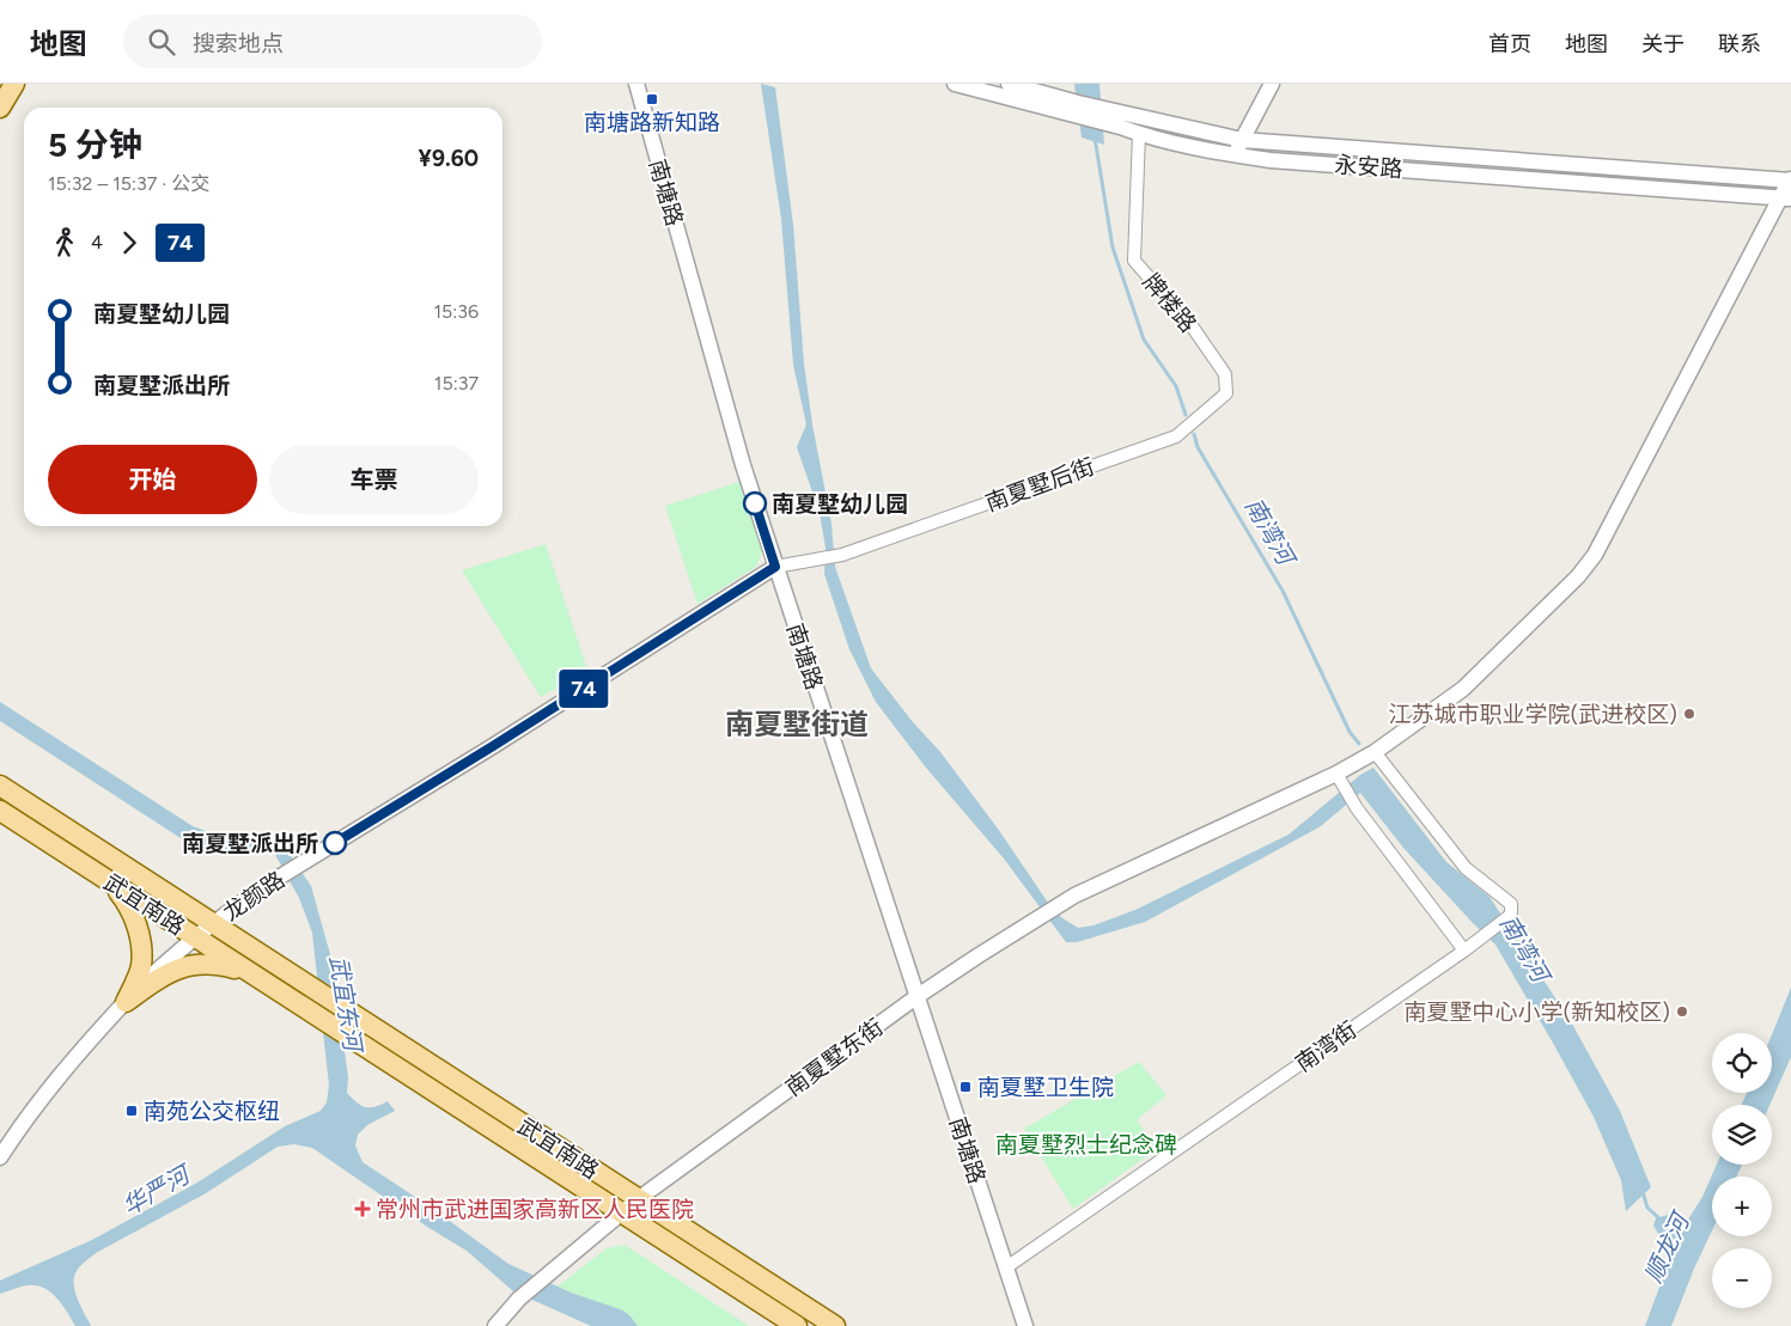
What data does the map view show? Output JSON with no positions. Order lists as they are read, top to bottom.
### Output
{
  "streets": {
    "main road": ["武宜南路"],
    "street": [
      "永安路",
      "南塘路",
      "牌楼路",
      "南夏墅后街",
      "龙颜路",
      "南湾街",
      "南夏墅东街"
    ]
  },
  "crossings": [
    ["永安路", "牌楼路"],
    ["永安路", "南夏墅东街"],
    ["南塘路", "南夏墅后街"],
    ["南塘路", "龙颜路"],
    ["南塘路", "南湾街"],
    ["南塘路", "南夏墅东街"],
    ["牌楼路", "南夏墅后街"],
    ["南夏墅后街", "龙颜路"],
    ["龙颜路", "武宜南路"],
    ["武宜南路", "南夏墅东街"],
    ["南湾街", "南夏墅东街"]
  ],
  "districts": ["南夏墅街道"],
  "water": [
    "南湾河",
    "武宜东河",
    "华严河",
    "顺龙河"
  ],
  "parks": ["南夏墅烈士纪念碑"],
  "places": {
    "transit": ["南塘路新知路", "南夏墅卫生院", "南苑公交枢纽"],
    "other": [
      "南夏墅幼儿园",
      "江苏城市职业学院(武进校区)",
      "南夏墅派出所",
      "南夏墅中心小学(新知校区)"
    ],
    "health": ["常州市武进国家高新区人民医院"]
  },
  "lines": ["bus line 74"],
  "page": {
    "header": "地图",
    "search": "搜索地点",
    "nav": [
      "首页",
      "地图",
      "关于",
      "联系"
    ],
    "on_map": "74",
    "heading": ["5 分钟", "15:32 – 15:37 · 公交", "¥9.60"],
    "legs": ["4", "74"],
    "list": [
      {
        "name": "南夏墅幼儿园",
        "value": "15:36"
      },
      {
        "name": "南夏墅派出所",
        "value": "15:37"
      }
    ],
    "buttons": ["开始", "车票"],
    "map_buttons": ["+", "−"]
  }
}
